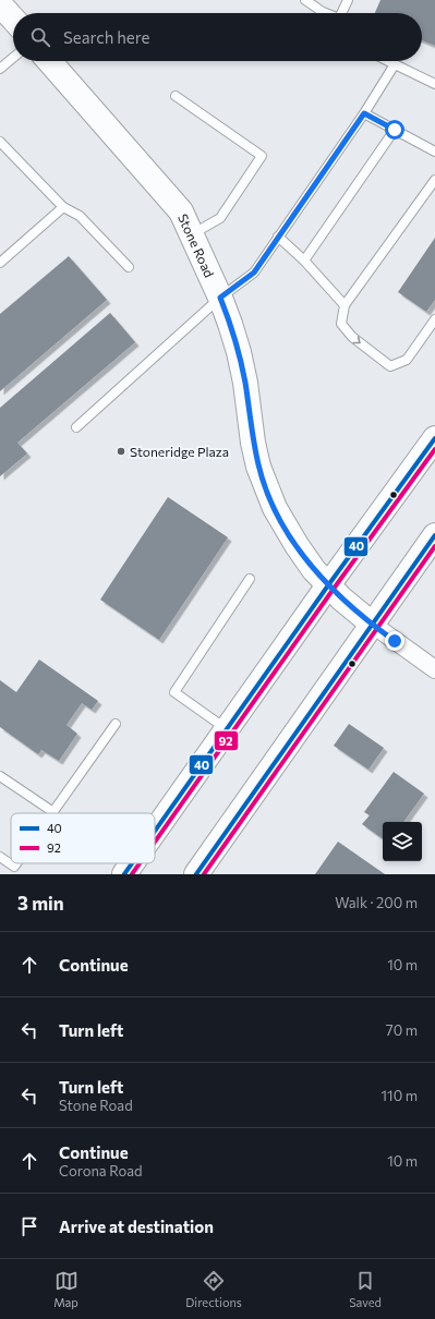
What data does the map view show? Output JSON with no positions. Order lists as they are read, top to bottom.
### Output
{
  "streets": {
    "main road": ["Stone Road"]
  },
  "places": ["Stoneridge Plaza"],
  "lines": ["transit line 40", "transit line 92"],
  "legend": ["40", "92"],
  "page": {
    "search": "Search here",
    "heading": ["3 min", "Walk · 200 m"],
    "list": [
      ["Continue", "10 m"],
      ["Turn left", "70 m"],
      ["Turn left", "Stone Road", "110 m"],
      ["Continue", "Corona Road", "10 m"],
      "Arrive at destination"
    ],
    "nav": ["Map", "Directions", "Saved"]
  }
}
